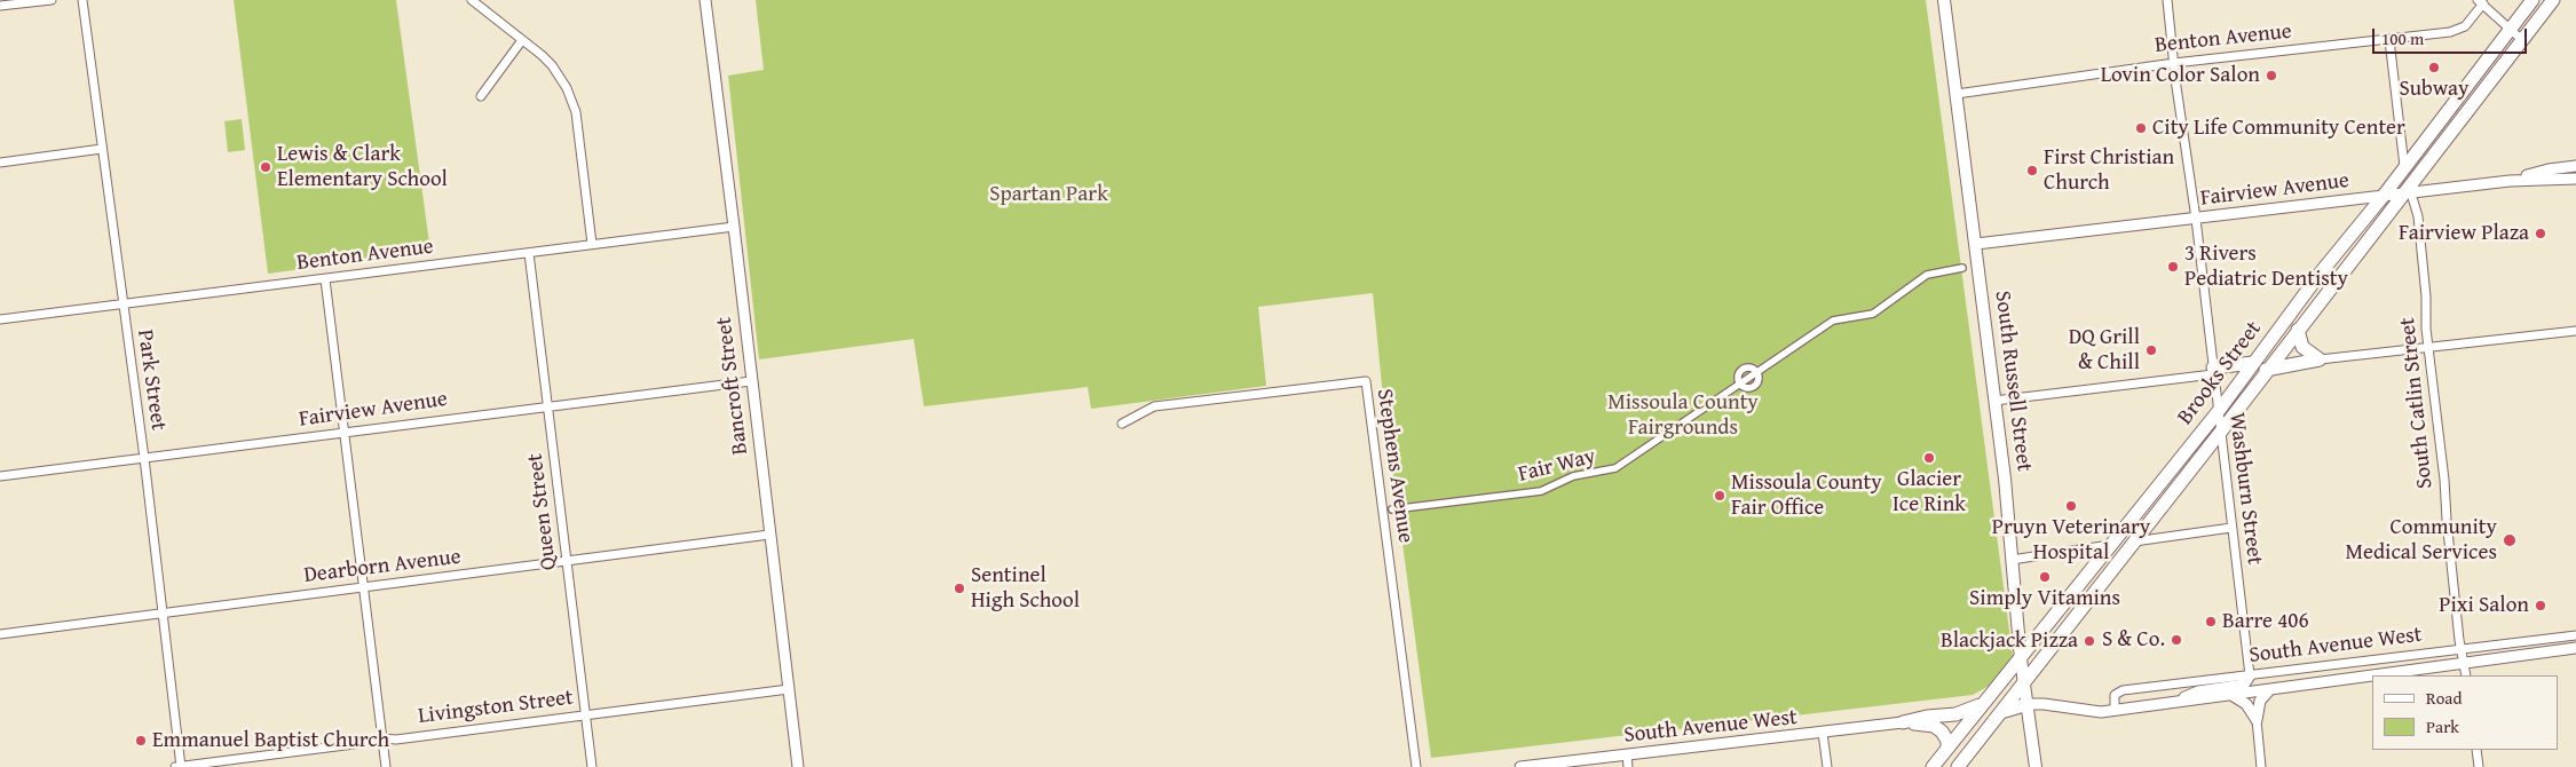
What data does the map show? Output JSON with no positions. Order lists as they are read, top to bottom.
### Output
{
  "streets": {
    "highway": ["Brooks Street"],
    "main road": ["South Russell Street"],
    "street": [
      "Benton Avenue",
      "Fairview Avenue",
      "Park Street",
      "Bancroft Street",
      "South Catlin Street",
      "Stephens Avenue",
      "Fair Way",
      "Washburn Street",
      "Queen Street",
      "Dearborn Avenue",
      "South Avenue West",
      "Livingston Street"
    ]
  },
  "crossings": [
    ["Benton Avenue", "Park Street"],
    ["Benton Avenue", "South Russell Street"],
    ["Benton Avenue", "Bancroft Street"],
    ["Benton Avenue", "Washburn Street"],
    ["Benton Avenue", "Queen Street"],
    ["Fairview Avenue", "Brooks Street"],
    ["Fairview Avenue", "Park Street"],
    ["Fairview Avenue", "South Russell Street"],
    ["Fairview Avenue", "Bancroft Street"],
    ["Fairview Avenue", "South Catlin Street"],
    ["Fairview Avenue", "Washburn Street"],
    ["Fairview Avenue", "Queen Street"],
    ["Brooks Street", "South Russell Street"],
    ["Brooks Street", "South Catlin Street"],
    ["Brooks Street", "Washburn Street"],
    ["Park Street", "Dearborn Avenue"],
    ["Park Street", "Livingston Street"],
    ["South Russell Street", "South Avenue West"],
    ["Bancroft Street", "Dearborn Avenue"],
    ["Bancroft Street", "Livingston Street"],
    ["South Catlin Street", "South Avenue West"],
    ["Washburn Street", "South Avenue West"],
    ["Queen Street", "Dearborn Avenue"],
    ["Queen Street", "Livingston Street"]
  ],
  "parks": ["Spartan Park", "Missoula County Fairgrounds"],
  "places": [
    "Subway",
    "Lovin Color Salon",
    "City Life Community Center",
    "Lewis & Clark Elementary School",
    "First Christian Church",
    "Fairview Plaza",
    "3 Rivers Pediatric Dentisty",
    "DQ Grill & Chill",
    "Glacier Ice Rink",
    "Missoula County Fair Office",
    "Pruyn Veterinary Hospital",
    "Community Medical Services",
    "Simply Vitamins",
    "Sentinel High School",
    "Pixi Salon",
    "Barre 406",
    "S & Co.",
    "Blackjack Pizza",
    "Emmanuel Baptist Church"
  ],
  "legend": ["Road", "Park"],
  "scale_bar": "100 m"
}
